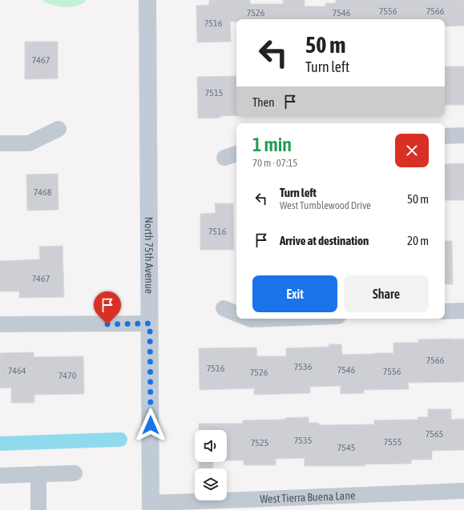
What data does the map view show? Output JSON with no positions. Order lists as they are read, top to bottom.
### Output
{
  "streets": {
    "main road": ["North 75th Avenue"],
    "street": ["West Tierra Buena Lane"]
  },
  "crossings": [
    ["North 75th Avenue", "West Tierra Buena Lane"]
  ],
  "house_numbers": [
    "7556",
    "7566",
    "7526",
    "7546",
    "7516",
    "7467",
    "7515",
    "7468",
    "7516",
    "7467",
    "7566",
    "7536",
    "7516",
    "7546",
    "7464",
    "7556",
    "7526",
    "7470",
    "7565",
    "7535",
    "7555",
    "7525",
    "7545"
  ],
  "page": {
    "turn": ["50 m", "Turn left"],
    "then": "Then",
    "heading": ["1 min", "70 m · 07:15"],
    "list": [
      {
        "name": "Turn left",
        "note": "West Tumblewood Drive",
        "value": "50 m"
      },
      {
        "name": "Arrive at destination",
        "value": "20 m"
      }
    ],
    "buttons": ["Exit", "Share"]
  }
}
